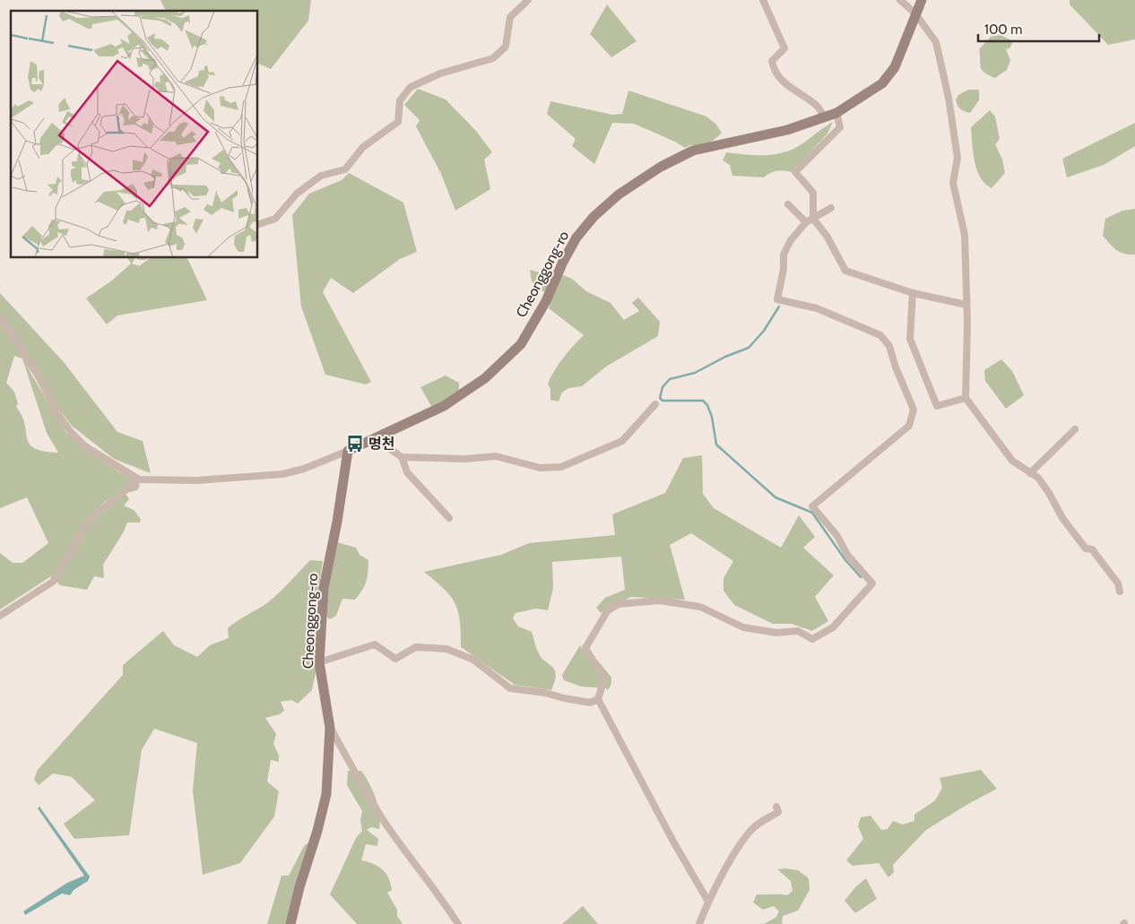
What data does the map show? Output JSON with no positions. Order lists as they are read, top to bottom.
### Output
{
  "streets": {
    "street": ["Cheonggong-ro"]
  },
  "places": {
    "bus stop": ["명천"]
  },
  "scale_bar": "100 m"
}
